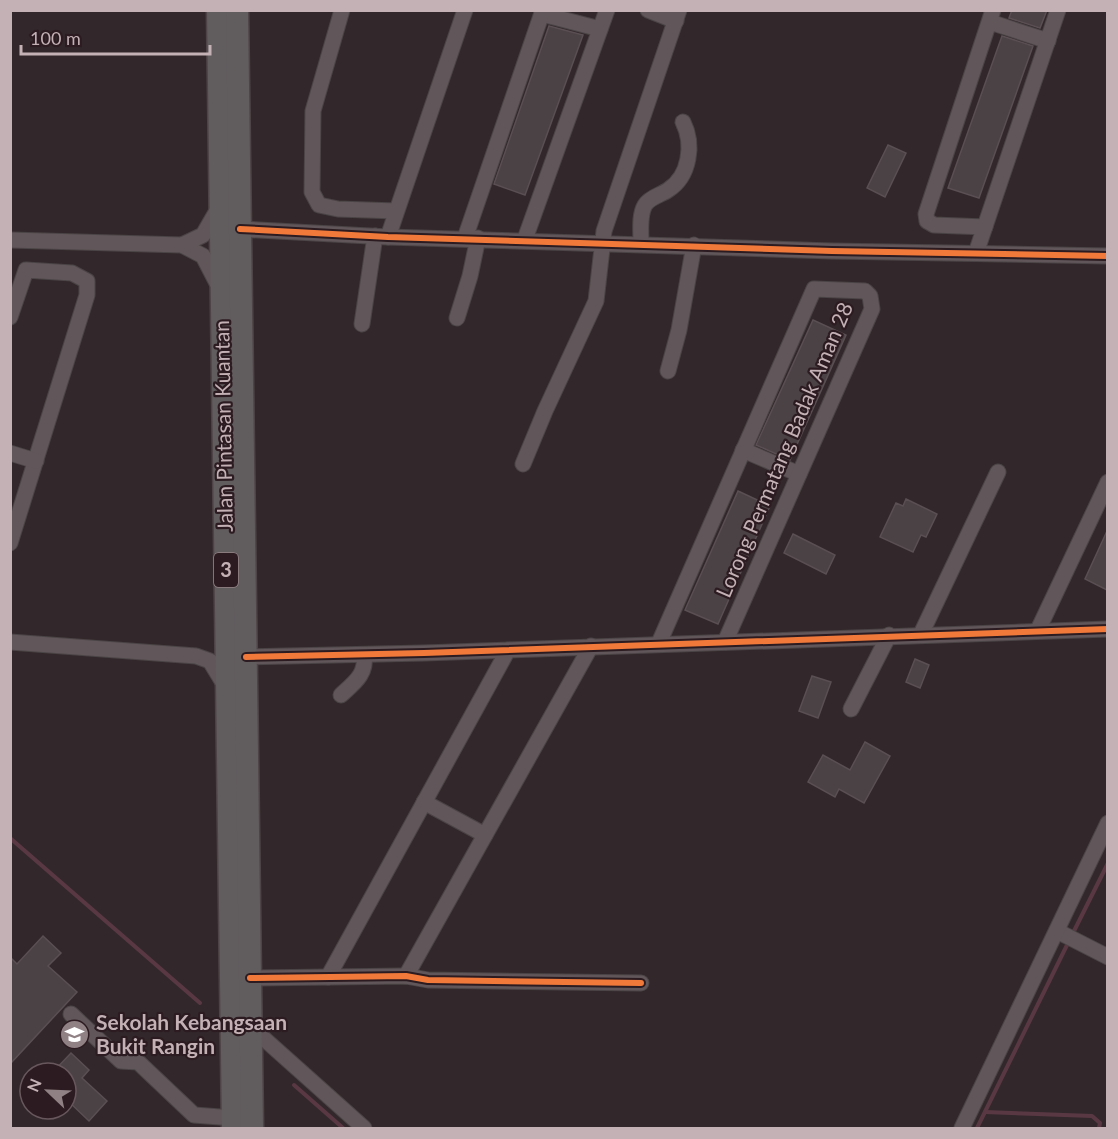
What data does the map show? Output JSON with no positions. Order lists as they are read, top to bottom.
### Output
{
  "streets": {
    "highway": ["Jalan Pintasan Kuantan", "3"],
    "street": ["Lorong Permatang Badak Aman 28"]
  },
  "places": {
    "school or university": ["Sekolah Kebangsaan Bukit Rangin"]
  },
  "scale_bar": "100 m",
  "north": "top left"
}
